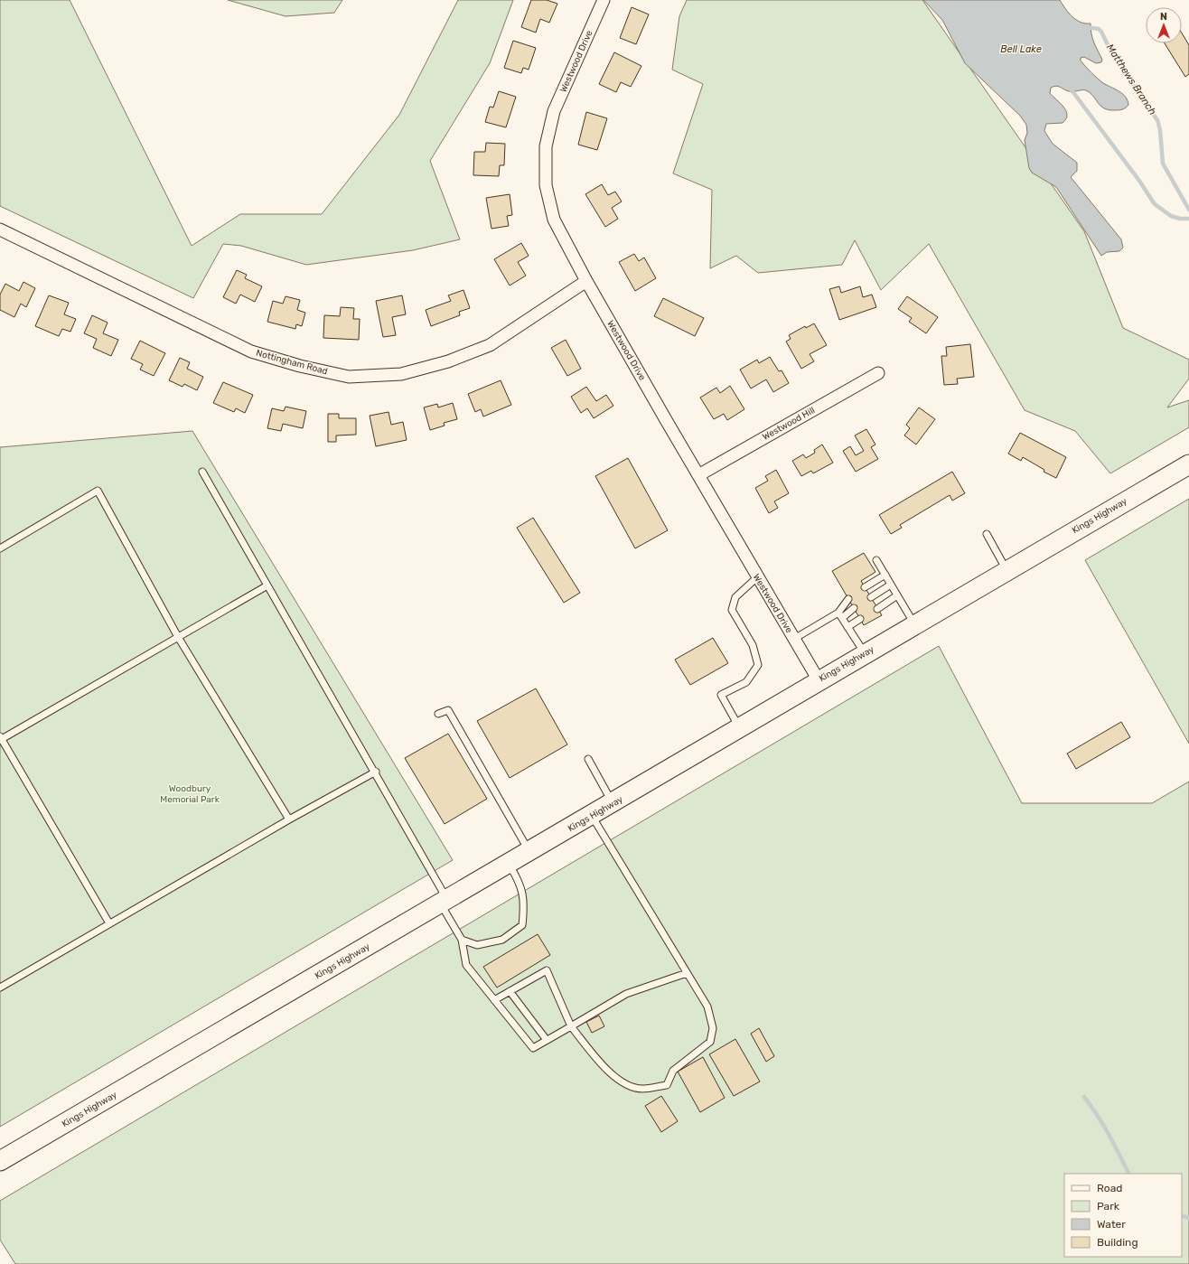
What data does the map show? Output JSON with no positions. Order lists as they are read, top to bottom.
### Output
{
  "streets": {
    "main road": ["Kings Highway"],
    "street": ["Westwood Drive", "Nottingham Road", "Westwood Hill"]
  },
  "crossings": [
    ["Westwood Drive", "Nottingham Road"],
    ["Westwood Drive", "Westwood Hill"],
    ["Westwood Drive", "Kings Highway"]
  ],
  "water": ["Bell Lake", "Matthews Branch"],
  "parks": ["Woodbury Memorial Park"],
  "legend": [
    "Road",
    "Park",
    "Water",
    "Building"
  ],
  "north": "top"
}
